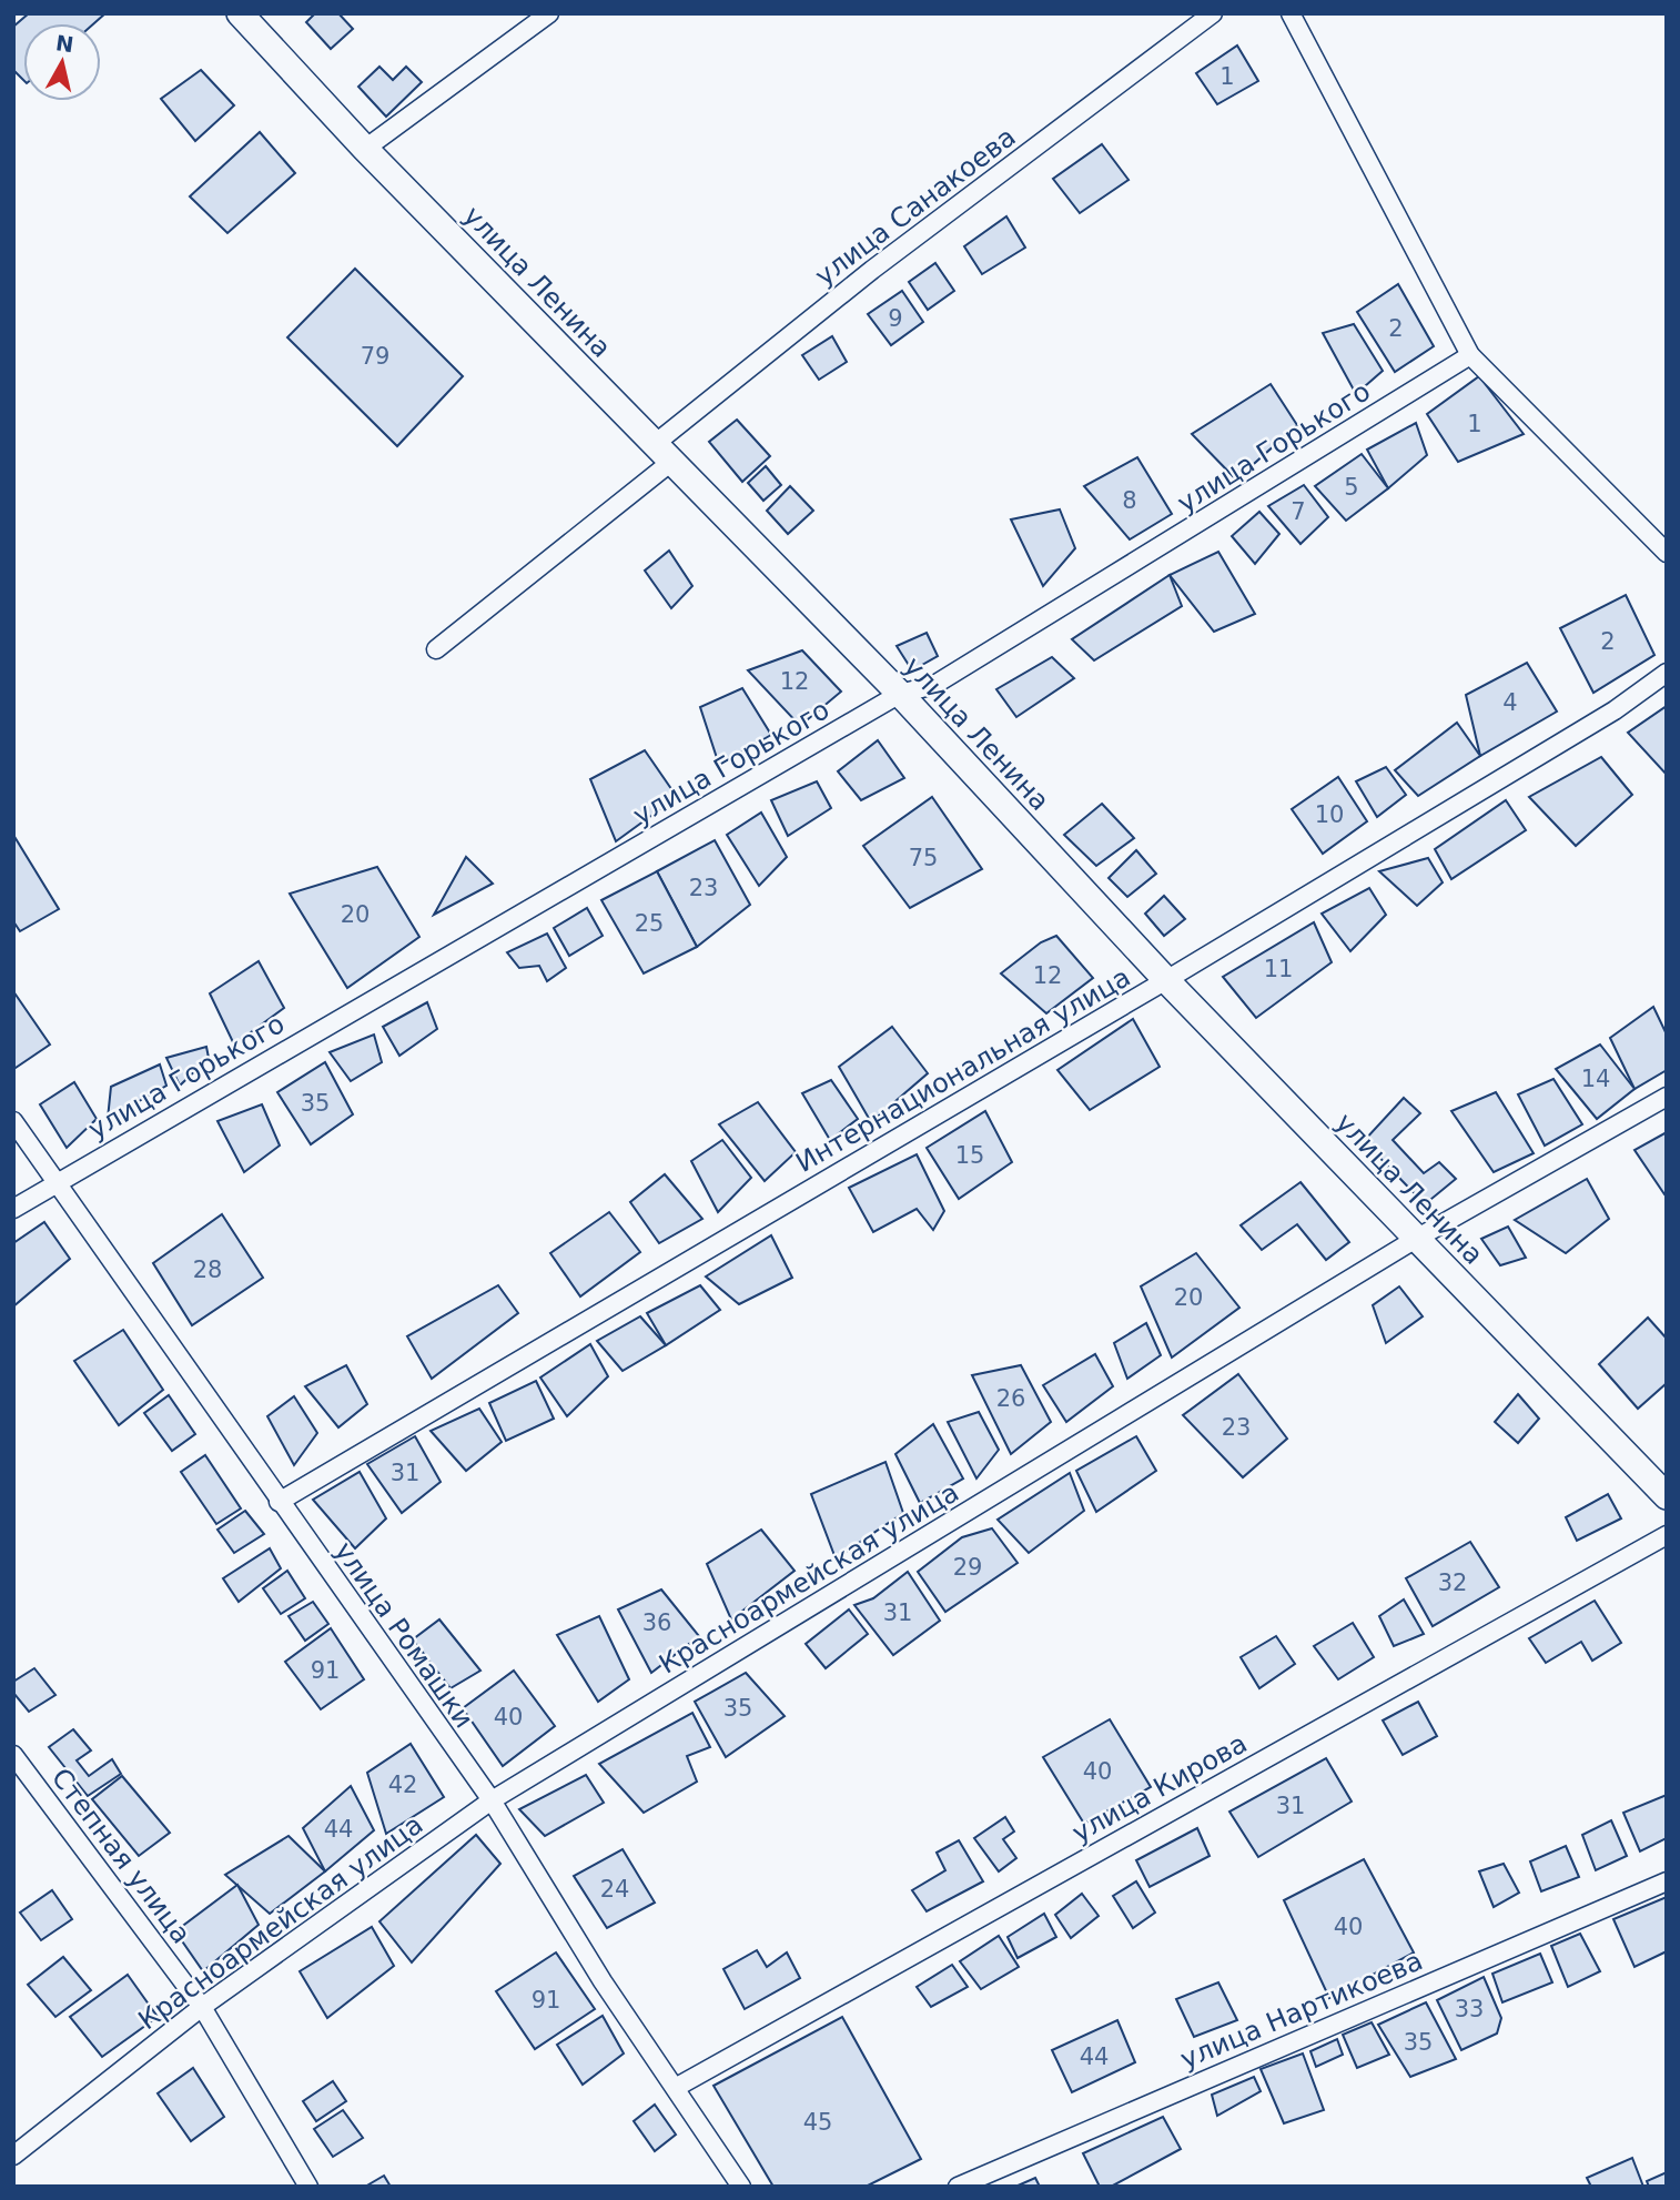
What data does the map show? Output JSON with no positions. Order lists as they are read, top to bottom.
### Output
{
  "streets": {
    "street": [
      "улица Санакоева",
      "улица Ленина",
      "улица Горького",
      "Интернациональная улица",
      "Красноармейская улица",
      "улица Ромашки",
      "улица Кирова",
      "Степная улица",
      "улица Нартикоева"
    ]
  },
  "crossings": [
    ["улица Санакоева", "улица Ленина"],
    ["улица Ленина", "улица Горького"],
    ["улица Ленина", "Интернациональная улица"],
    ["улица Ленина", "Красноармейская улица"],
    ["улица Горького", "улица Ромашки"],
    ["Интернациональная улица", "улица Ромашки"],
    ["Красноармейская улица", "улица Ромашки"],
    ["Красноармейская улица", "Степная улица"],
    ["улица Ромашки", "улица Кирова"]
  ],
  "house_numbers": [
    "1",
    "9",
    "2",
    "79",
    "1",
    "5",
    "8",
    "7",
    "2",
    "12",
    "4",
    "10",
    "75",
    "23",
    "20",
    "25",
    "11",
    "12",
    "14",
    "35",
    "15",
    "28",
    "20",
    "26",
    "23",
    "31",
    "29",
    "32",
    "31",
    "36",
    "91",
    "35",
    "40",
    "40",
    "42",
    "31",
    "44",
    "24",
    "40",
    "91",
    "33",
    "35",
    "44",
    "45"
  ],
  "north": "top"
}
